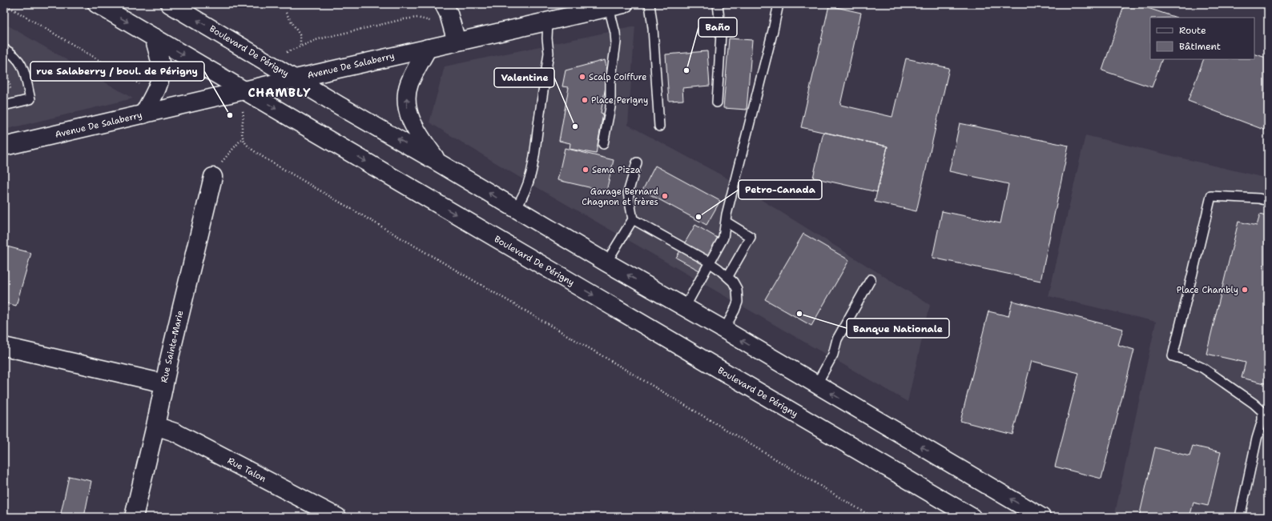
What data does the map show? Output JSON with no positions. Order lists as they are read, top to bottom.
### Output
{
  "streets": {
    "main road": [
      "Boulevard De Périgny",
      "Avenue De Salaberry",
      "Rue Sainte-Marie",
      "Rue Talon"
    ]
  },
  "crossings": [
    ["Boulevard De Périgny", "Avenue De Salaberry"],
    ["Rue Sainte-Marie", "Rue Talon"]
  ],
  "districts": ["CHAMBLY"],
  "places": [
    "Baño",
    "Scalp Coiffure",
    "Place Perigny",
    "rue Salaberry / boul. de Périgny",
    "Valentine",
    "Sema Pizza",
    "Garage Bernard Chagnon et frères",
    "Petro-Canada",
    "Place Chambly",
    "Banque Nationale"
  ],
  "legend": ["Route", "Bâtiment"]
}
